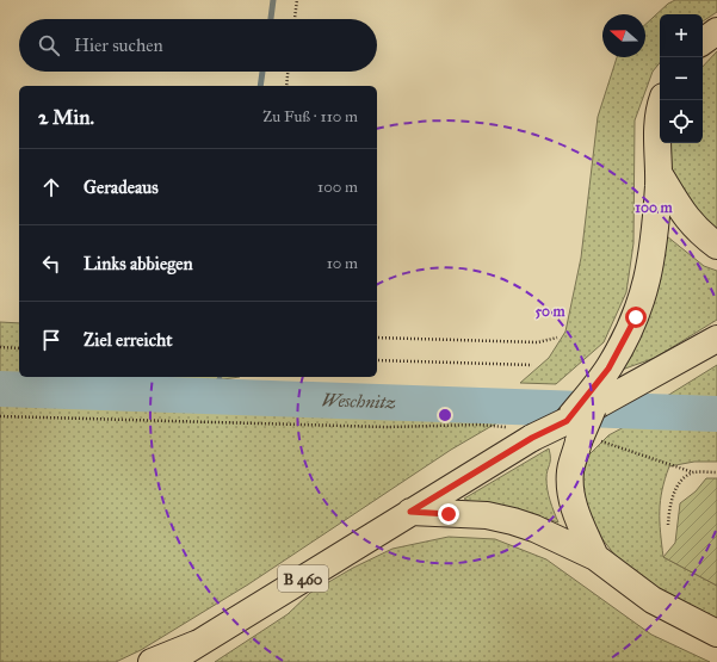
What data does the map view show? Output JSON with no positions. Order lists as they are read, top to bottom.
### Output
{
  "streets": {
    "main road": ["B 460"]
  },
  "water": ["Weschnitz"],
  "north": "left",
  "page": {
    "map_buttons": ["+", "−"],
    "search": "Hier suchen",
    "heading": ["2 Min.", "Zu Fuß · 110 m"],
    "list": [
      ["Geradeaus", "100 m"],
      ["Links abbiegen", "10 m"],
      "Ziel erreicht"
    ]
  },
  "rings": ["100 m", "50 m"]
}
